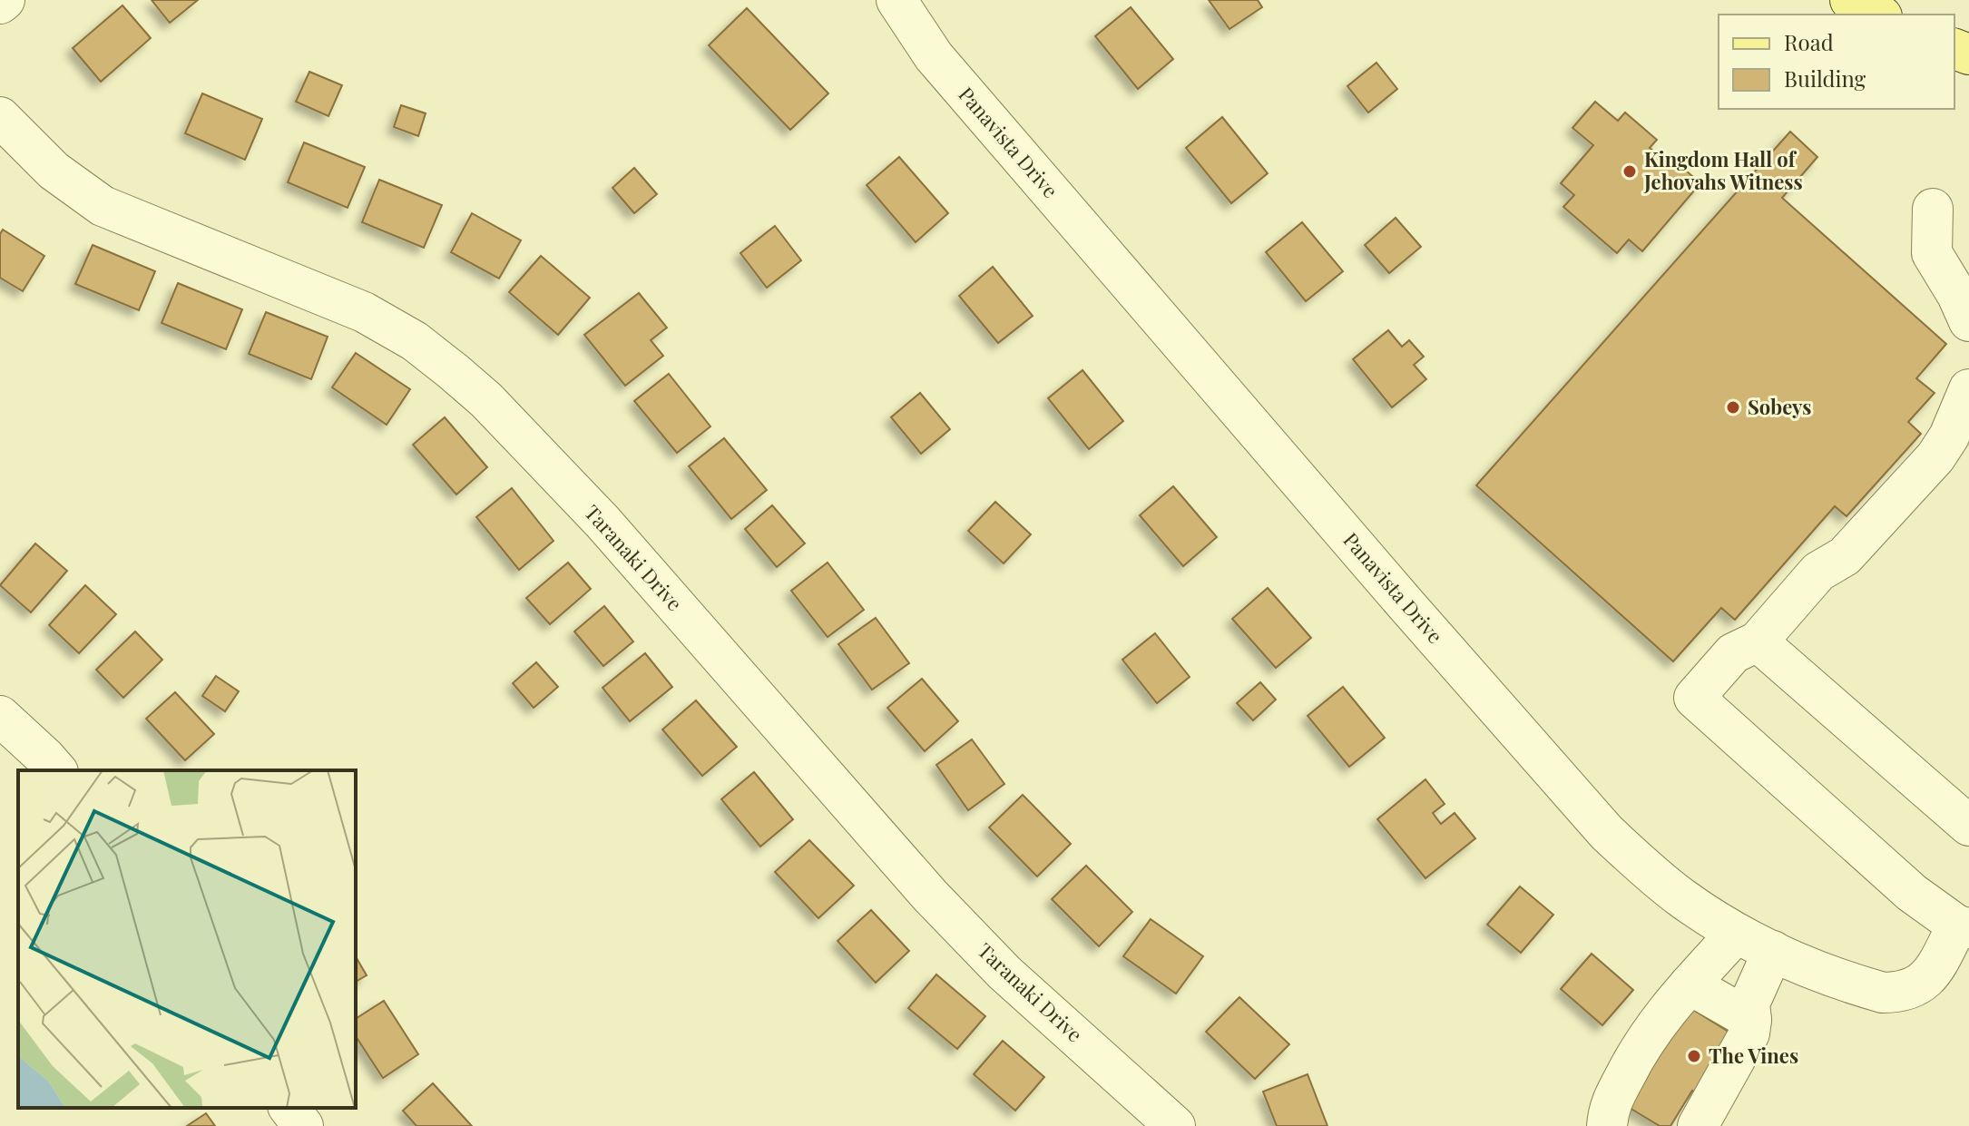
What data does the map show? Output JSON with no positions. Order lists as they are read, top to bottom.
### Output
{
  "streets": {
    "street": ["Panavista Drive", "Taranaki Drive"]
  },
  "places": ["Kingdom Hall of Jehovahs Witness", "Sobeys", "The Vines"],
  "legend": ["Road", "Building"]
}
